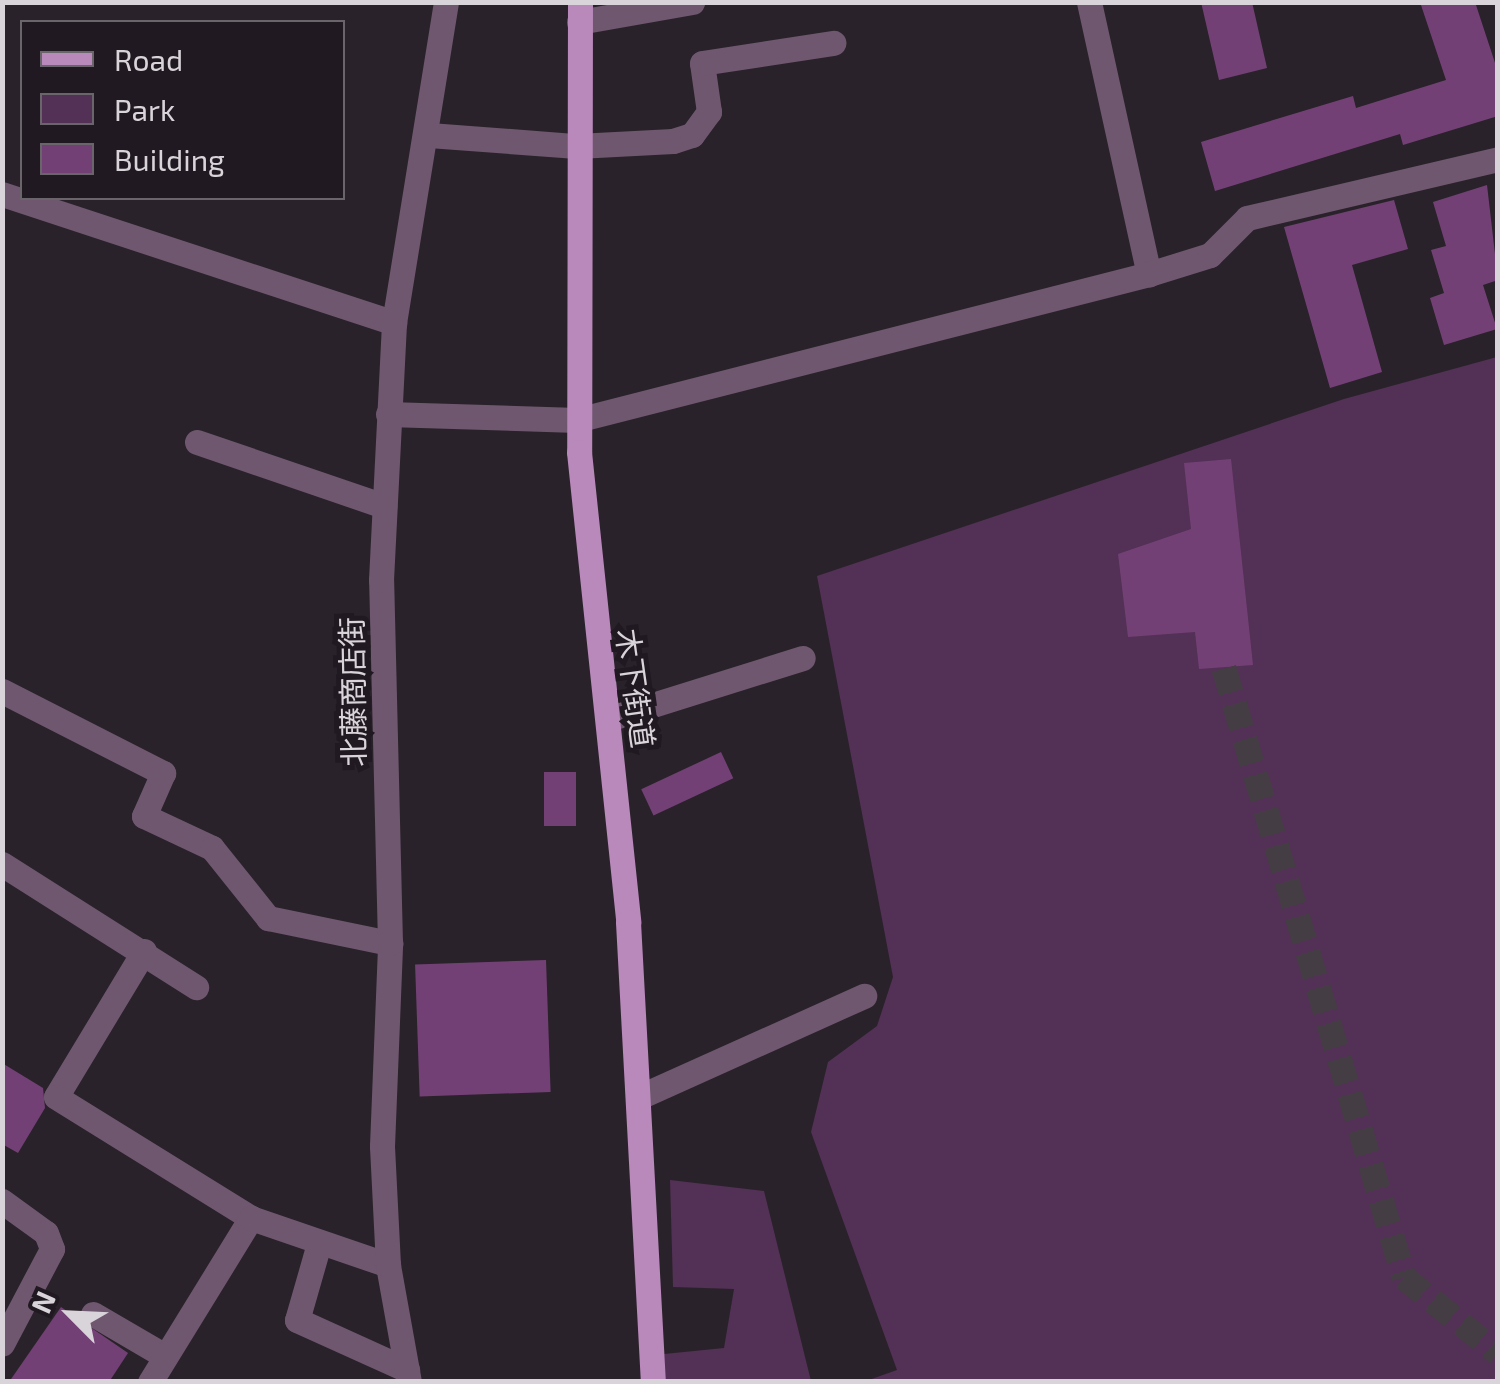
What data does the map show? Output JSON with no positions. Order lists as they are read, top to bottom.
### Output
{
  "streets": {
    "main road": ["木下街道"],
    "street": ["北藤商店街"]
  },
  "legend": ["Road", "Park", "Building"],
  "north": "top left"
}
